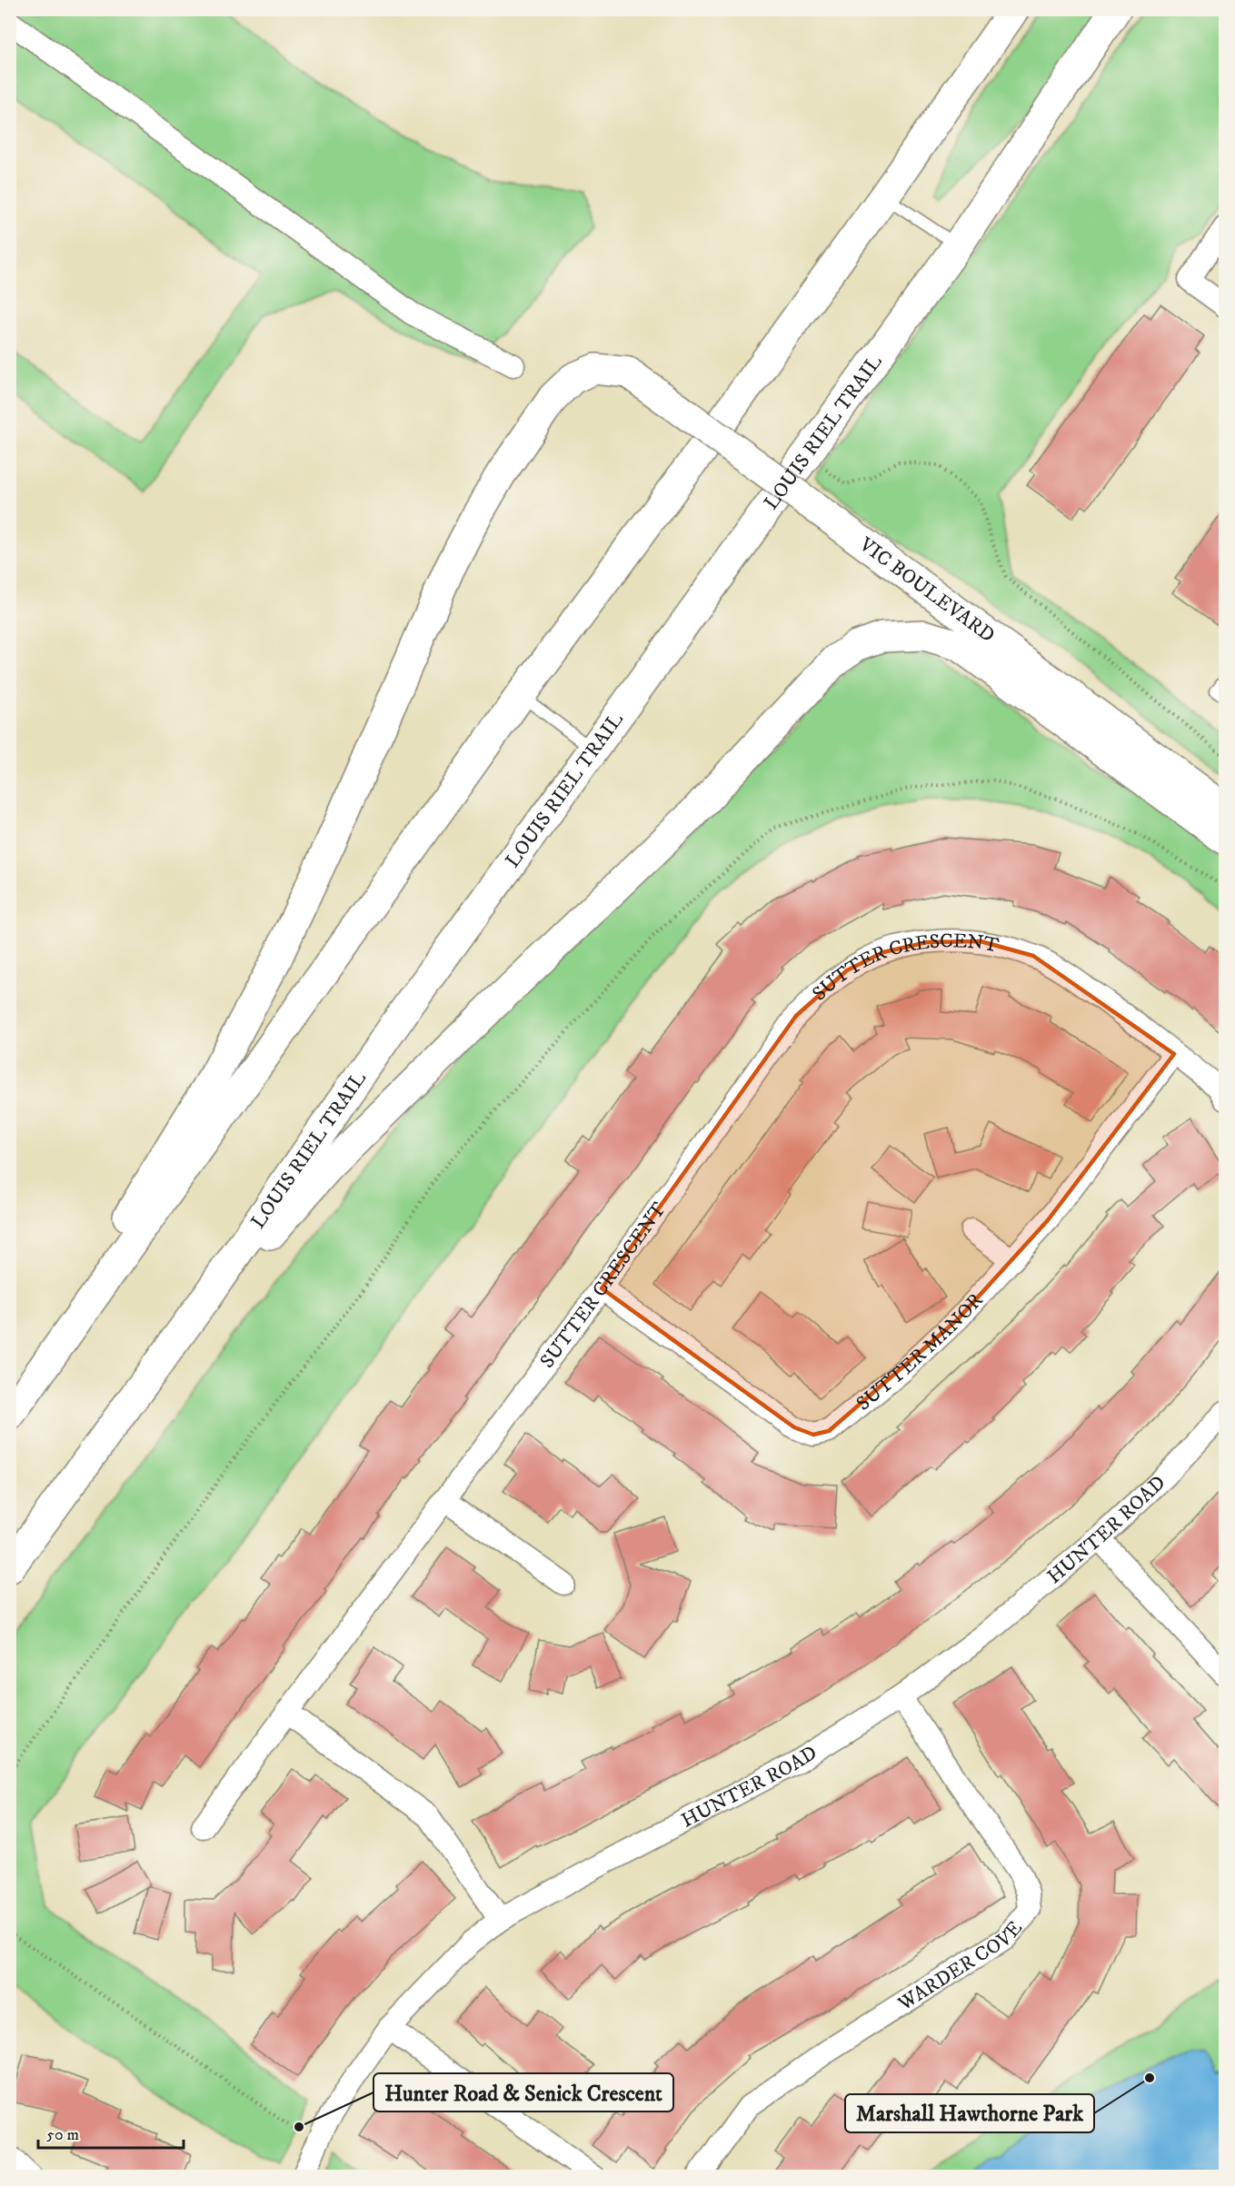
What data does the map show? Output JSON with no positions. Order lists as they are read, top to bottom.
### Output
{
  "streets": {
    "main road": ["LOUIS RIEL TRAIL", "VIC BOULEVARD"],
    "street": [
      "SUTTER CRESCENT",
      "SUTTER MANOR",
      "HUNTER ROAD",
      "WARDER COVE"
    ]
  },
  "crossings": [
    ["LOUIS RIEL TRAIL", "VIC BOULEVARD"],
    ["SUTTER CRESCENT", "SUTTER MANOR"],
    ["HUNTER ROAD", "WARDER COVE"]
  ],
  "places": ["Marshall Hawthorne Park", "Hunter Road & Senick Crescent"],
  "scale_bar": "50 m"
}
